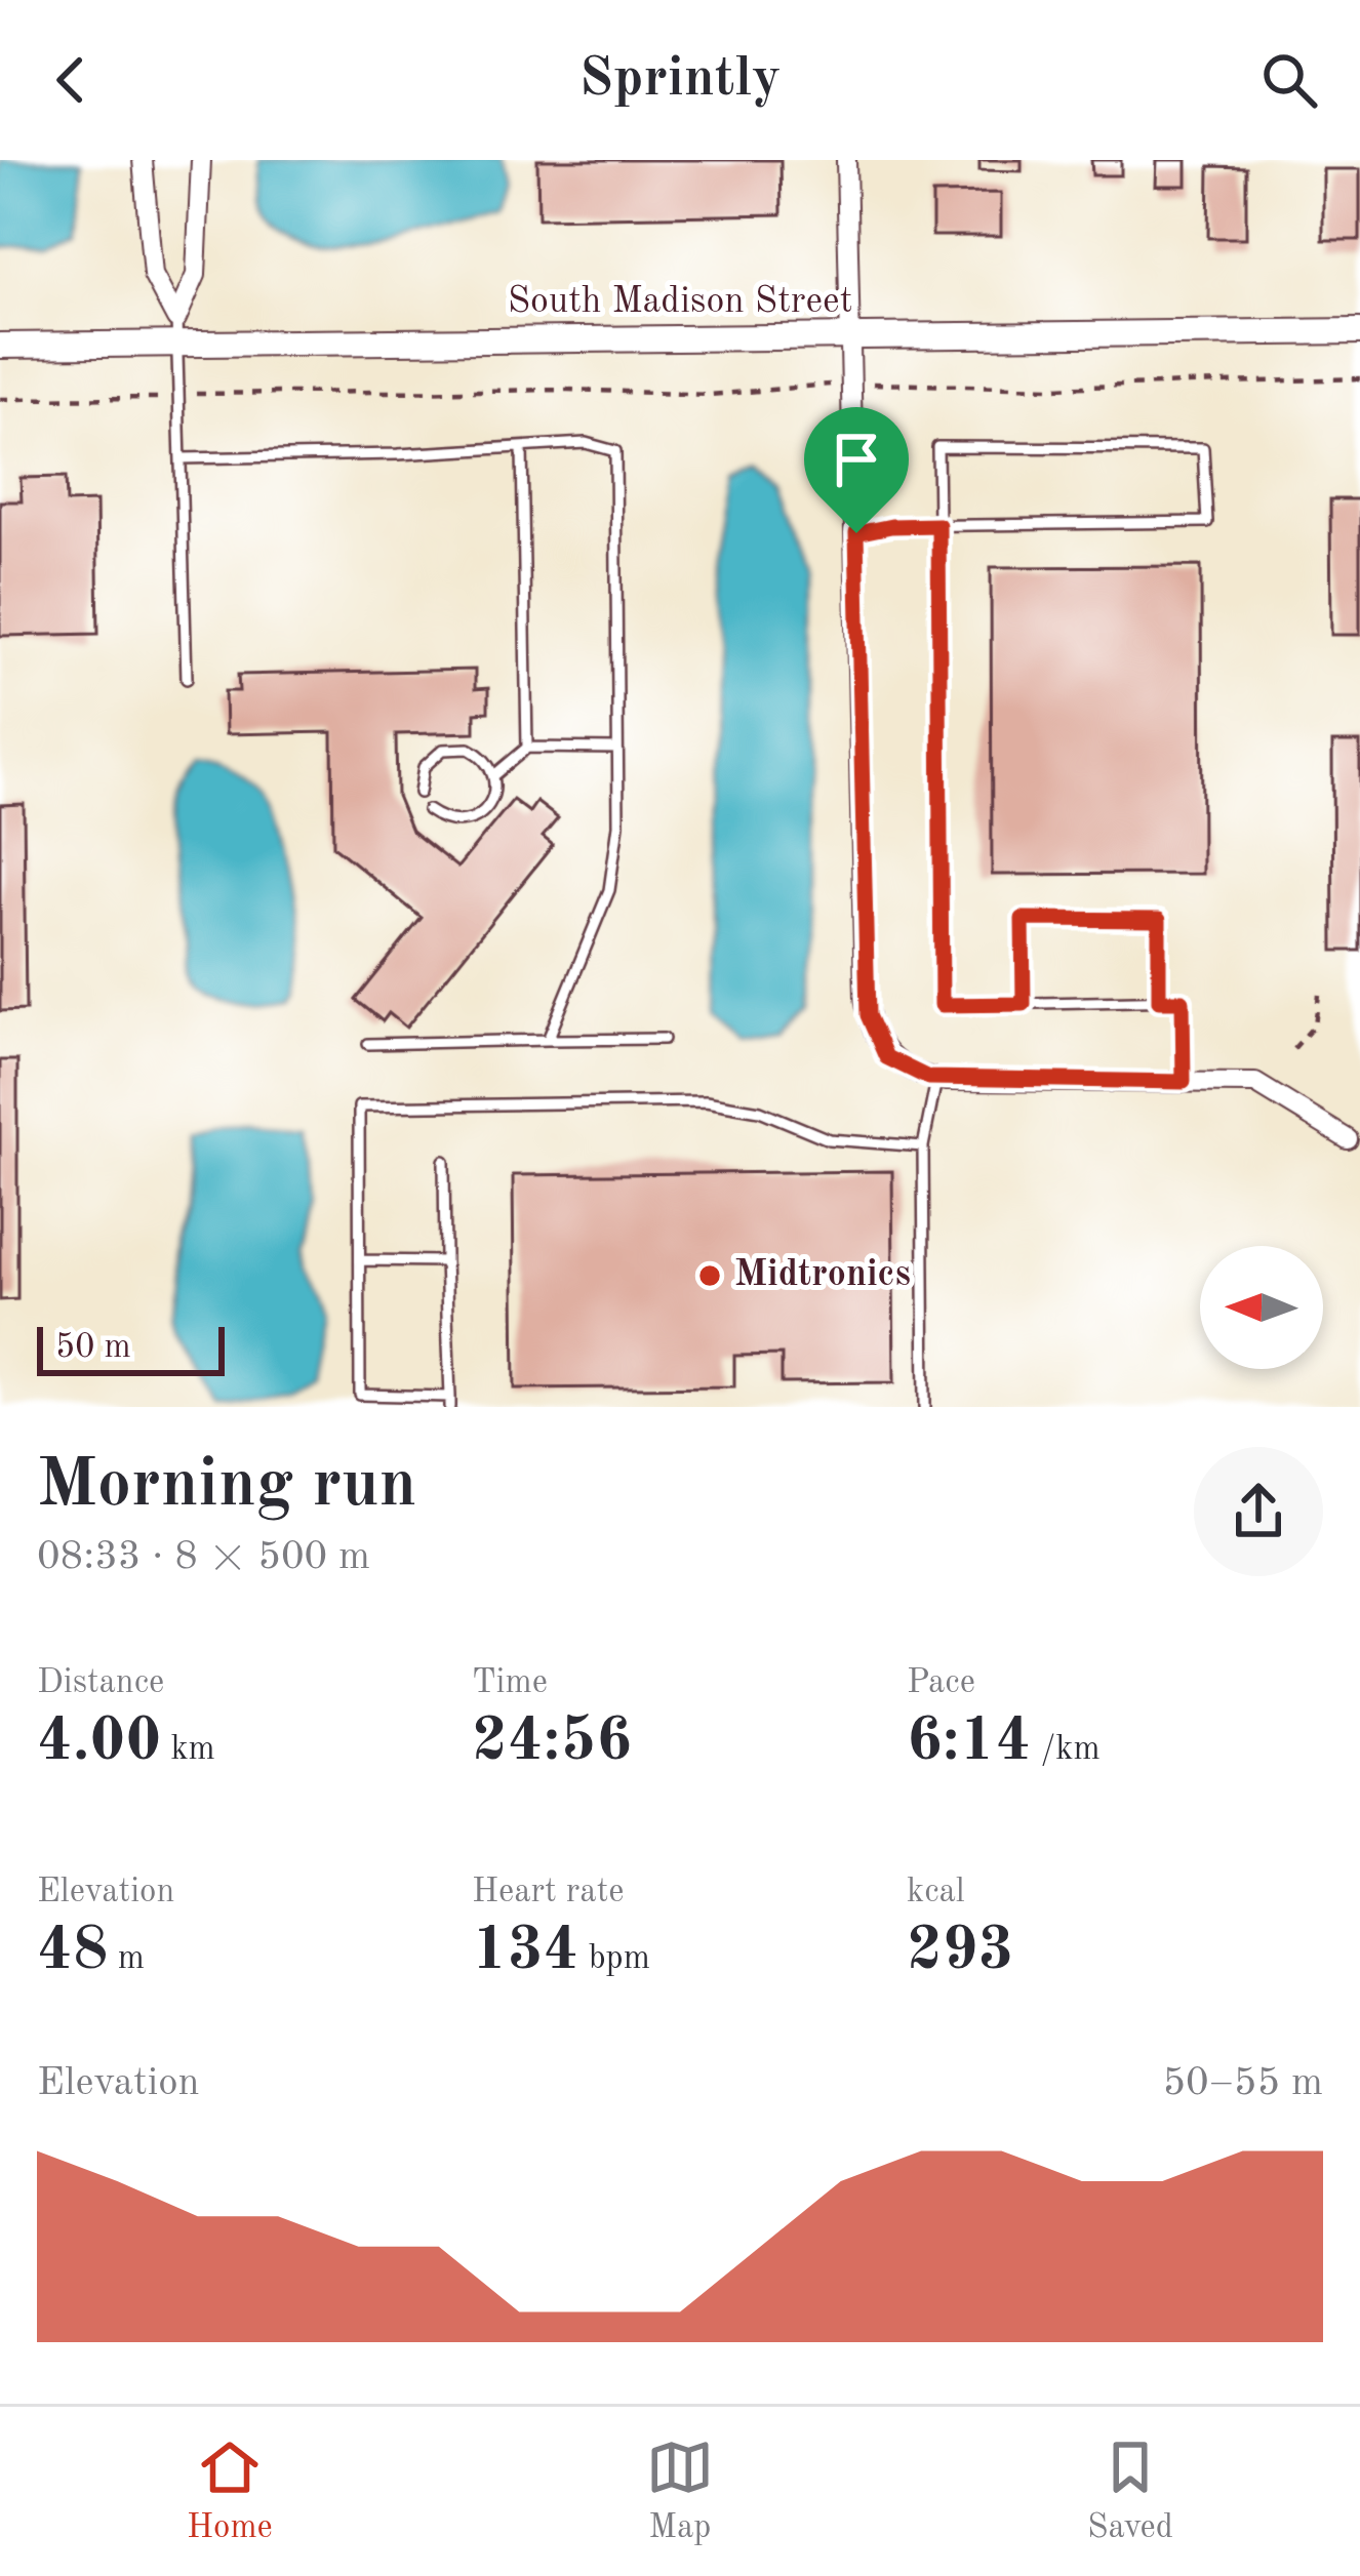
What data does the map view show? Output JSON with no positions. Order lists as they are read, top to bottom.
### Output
{
  "streets": {
    "street": ["South Madison Street"]
  },
  "places": ["Midtronics"],
  "scale_bar": "50 m",
  "north": "left",
  "page": {
    "header": "Sprintly",
    "scale": "50 m",
    "heading": ["Morning run", "08:33 · 8 × 500 m"],
    "stats": [
      ["Distance", "4.00 km"],
      ["Time", "24:56"],
      ["Pace", "6:14 /km"],
      ["Elevation", "48 m"],
      ["Heart rate", "134 bpm"],
      ["kcal", "293"]
    ],
    "chart": ["Elevation", "50–55 m"],
    "tabs": ["Home", "Map", "Saved"]
  }
}
